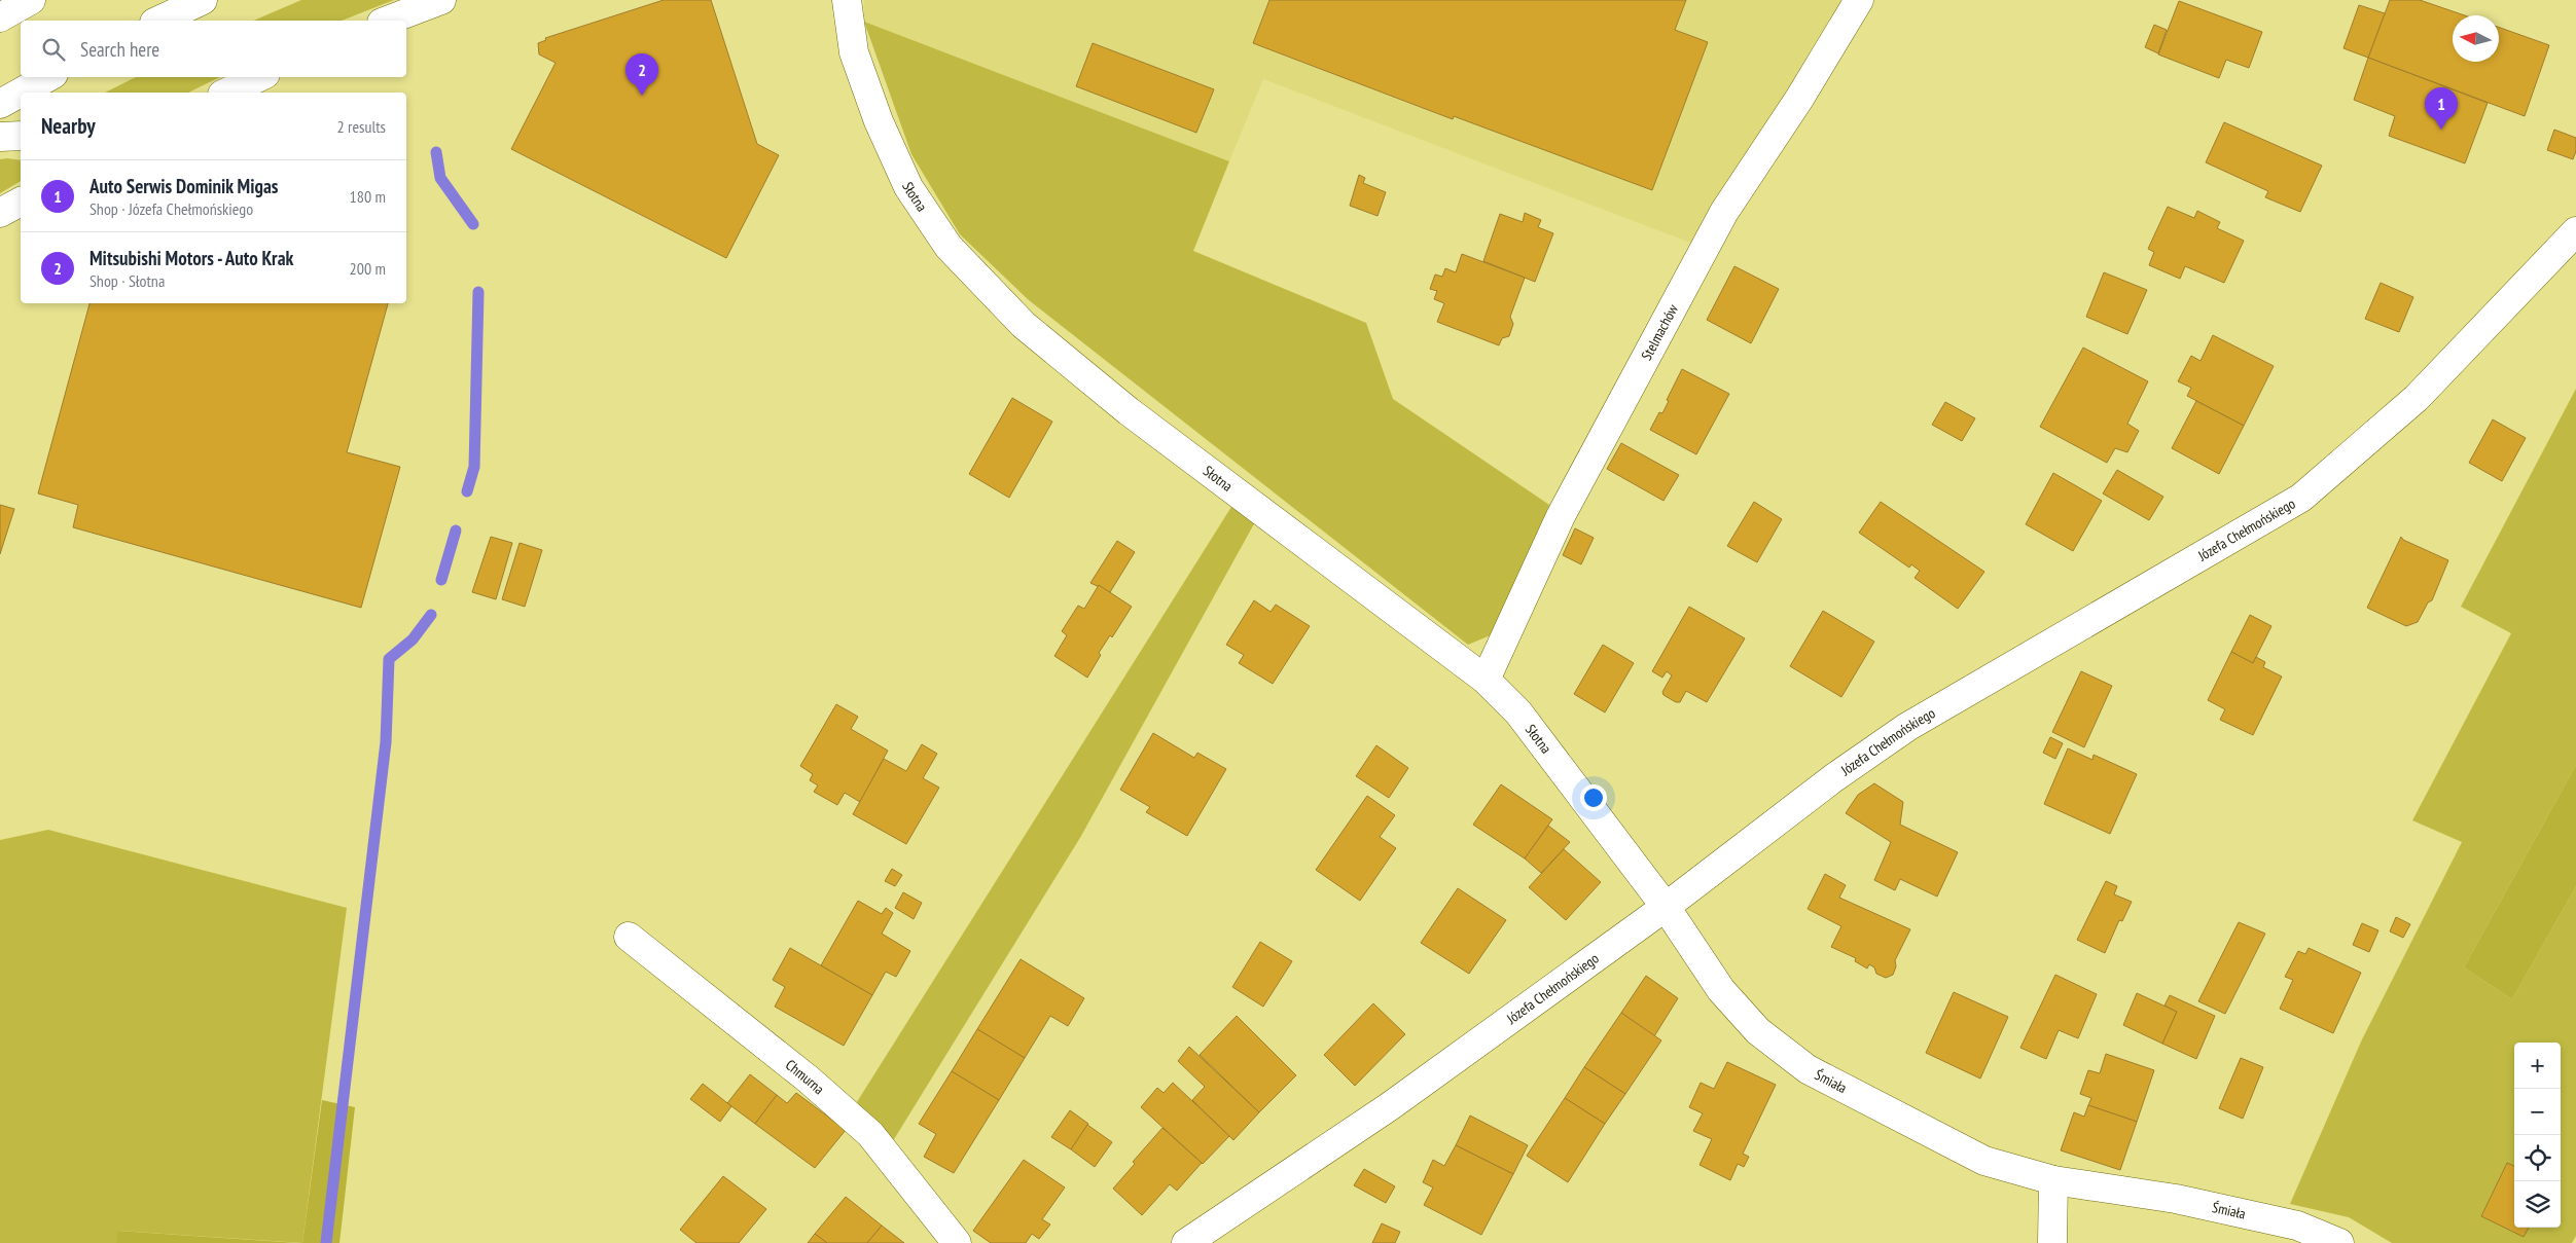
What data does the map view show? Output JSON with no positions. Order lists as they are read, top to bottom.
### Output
{
  "streets": {
    "street": [
      "Słotna",
      "Stelmachów",
      "Józefa Chełmońskiego",
      "Chmurna",
      "Śmiała"
    ]
  },
  "crossings": [
    ["Słotna", "Stelmachów"],
    ["Słotna", "Józefa Chełmońskiego"],
    ["Słotna", "Śmiała"],
    ["Józefa Chełmońskiego", "Śmiała"]
  ],
  "north": "left",
  "page": {
    "search": "Search here",
    "pins": ["2", "1"],
    "heading": ["Nearby", "2 results"],
    "list": [
      {
        "mark": "1",
        "name": "Auto Serwis Dominik Migas",
        "note": "Shop · Józefa Chełmońskiego",
        "value": "180 m"
      },
      {
        "mark": "2",
        "name": "Mitsubishi Motors - Auto Krak",
        "note": "Shop · Słotna",
        "value": "200 m"
      }
    ],
    "map_buttons": ["+", "−"]
  }
}
